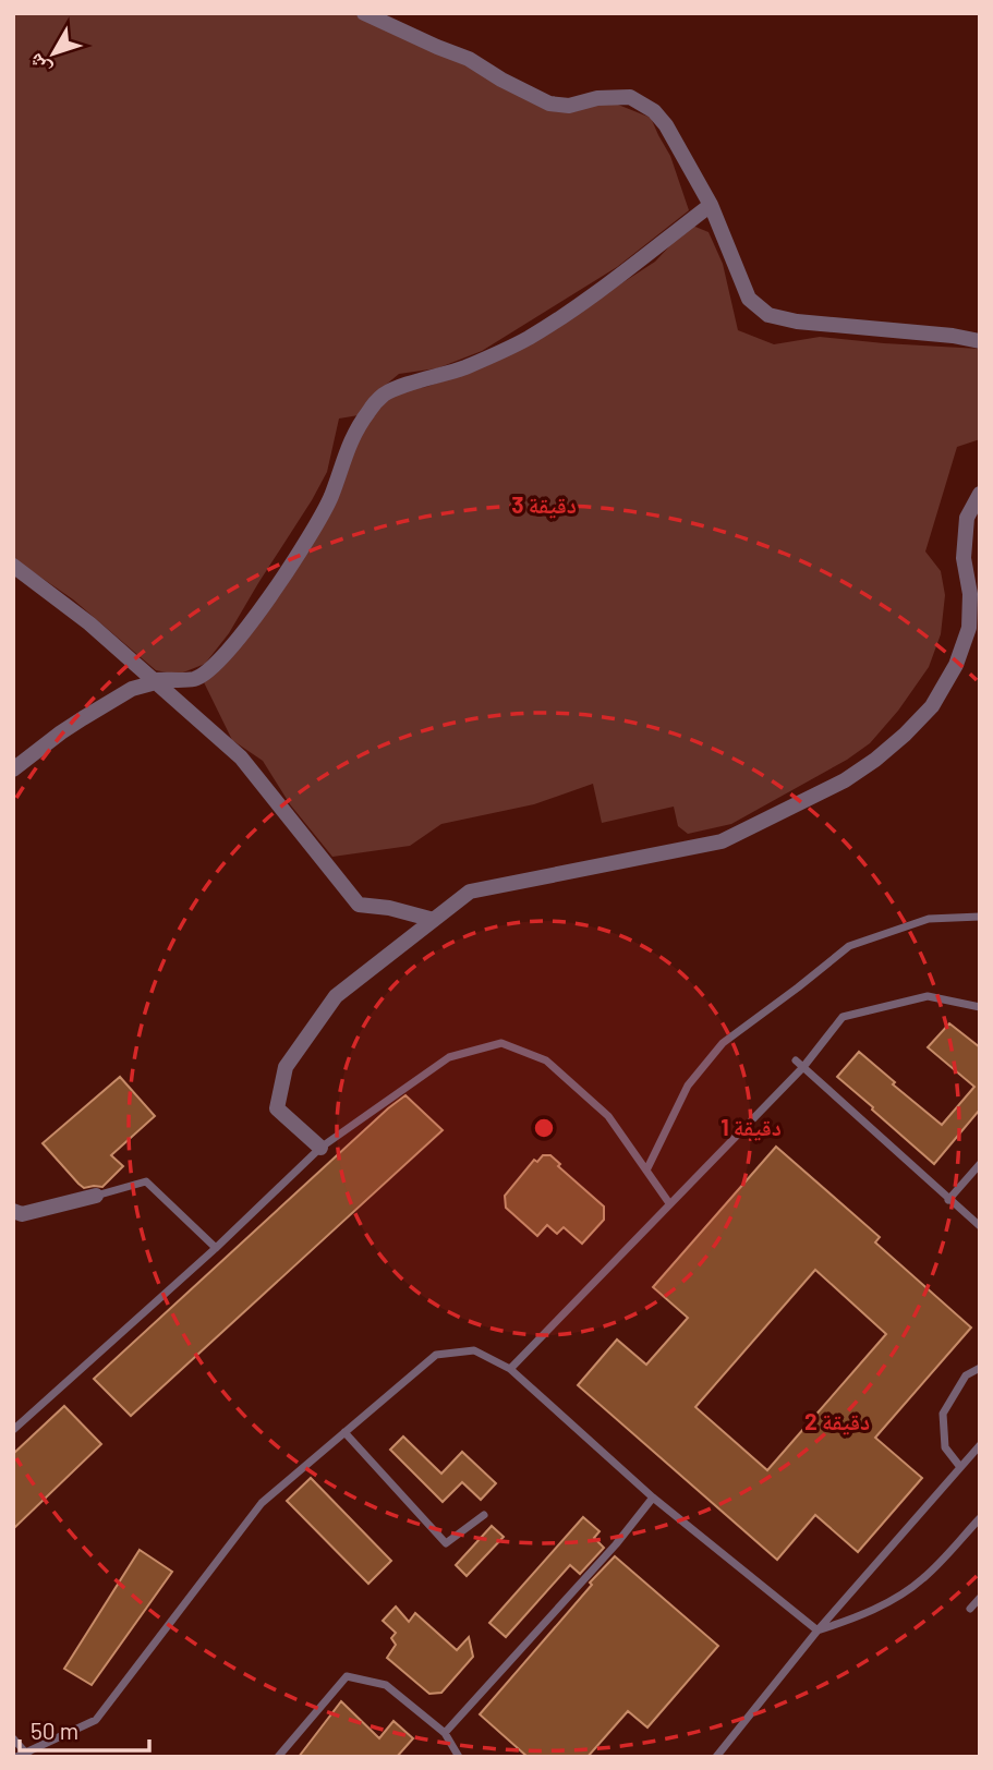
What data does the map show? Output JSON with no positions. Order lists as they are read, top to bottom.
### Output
{
  "scale_bar": "50 m",
  "north": "bottom left",
  "rings": ["3 دقيقة", "1 دقيقة", "2 دقيقة"]
}
